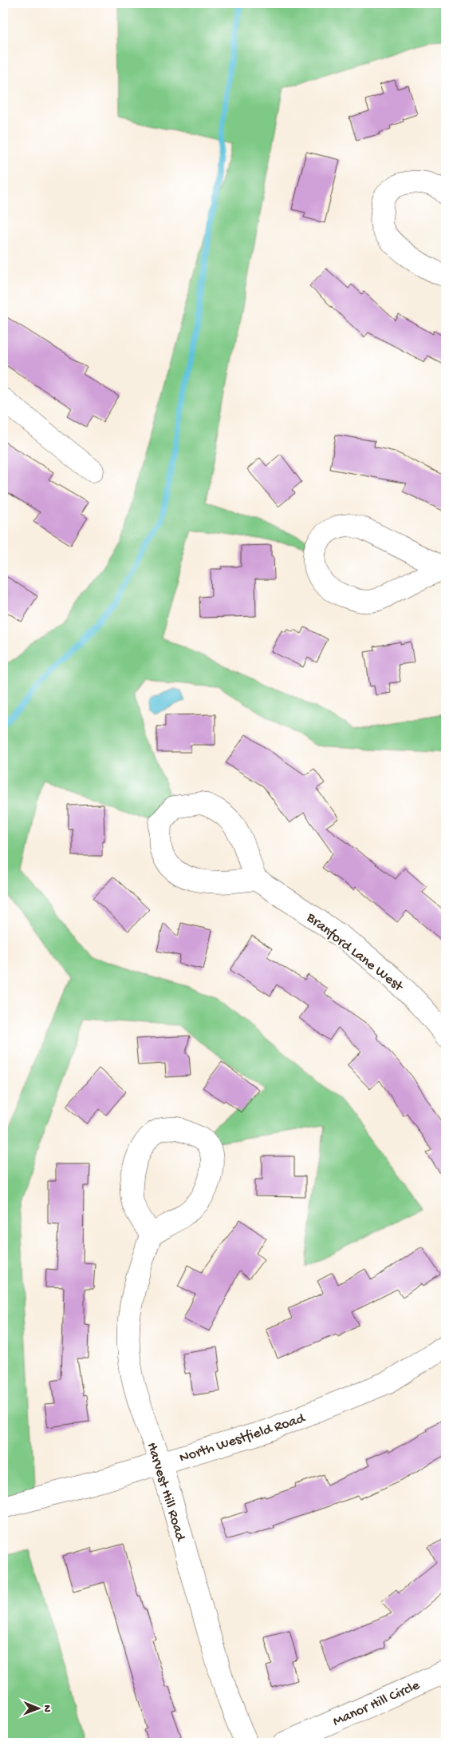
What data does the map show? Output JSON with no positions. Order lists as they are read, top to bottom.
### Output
{
  "streets": {
    "street": [
      "Branford Lane West",
      "North Westfield Road",
      "Harvest Hill Road",
      "Manor Hill Circle"
    ]
  },
  "crossings": [
    ["North Westfield Road", "Harvest Hill Road"]
  ],
  "north": "right"
}
